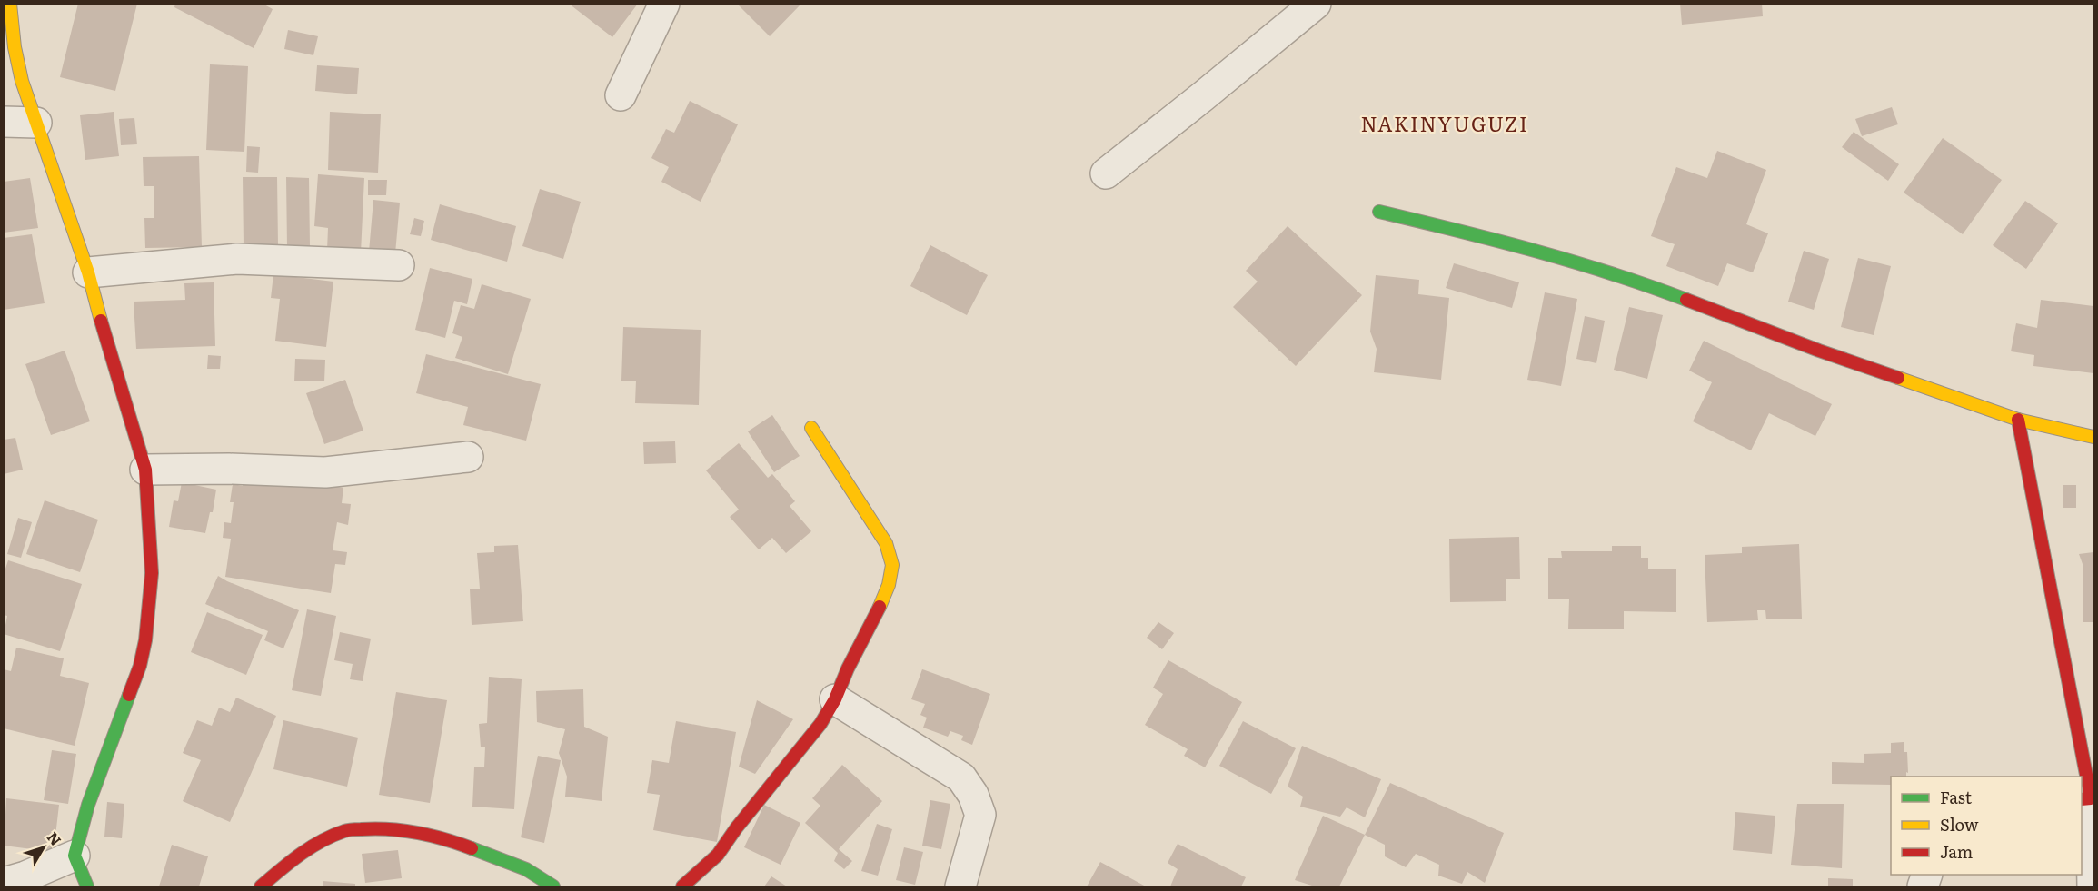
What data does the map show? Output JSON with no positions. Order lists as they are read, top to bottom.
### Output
{
  "districts": ["NAKINYUGUZI"],
  "legend": ["Fast", "Slow", "Jam"],
  "north": "top right"
}
